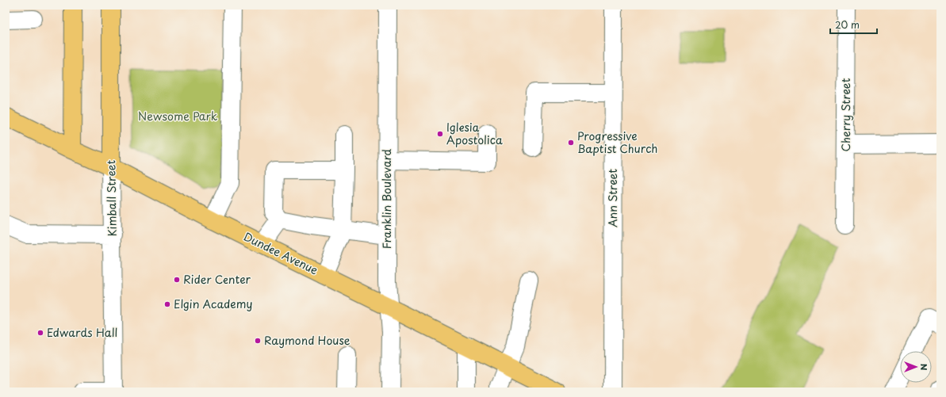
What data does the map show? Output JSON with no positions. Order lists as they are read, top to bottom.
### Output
{
  "streets": {
    "main road": ["Kimball Street", "Dundee Avenue"],
    "street": ["Cherry Street", "Ann Street", "Franklin Boulevard"]
  },
  "crossings": [
    ["Kimball Street", "Dundee Avenue"],
    ["Franklin Boulevard", "Dundee Avenue"]
  ],
  "parks": ["Newsome Park"],
  "places": [
    "Iglesia Apostolica",
    "Progressive Baptist Church",
    "Rider Center",
    "Elgin Academy",
    "Edwards Hall",
    "Raymond House"
  ],
  "scale_bar": "20 m",
  "north": "right"
}
